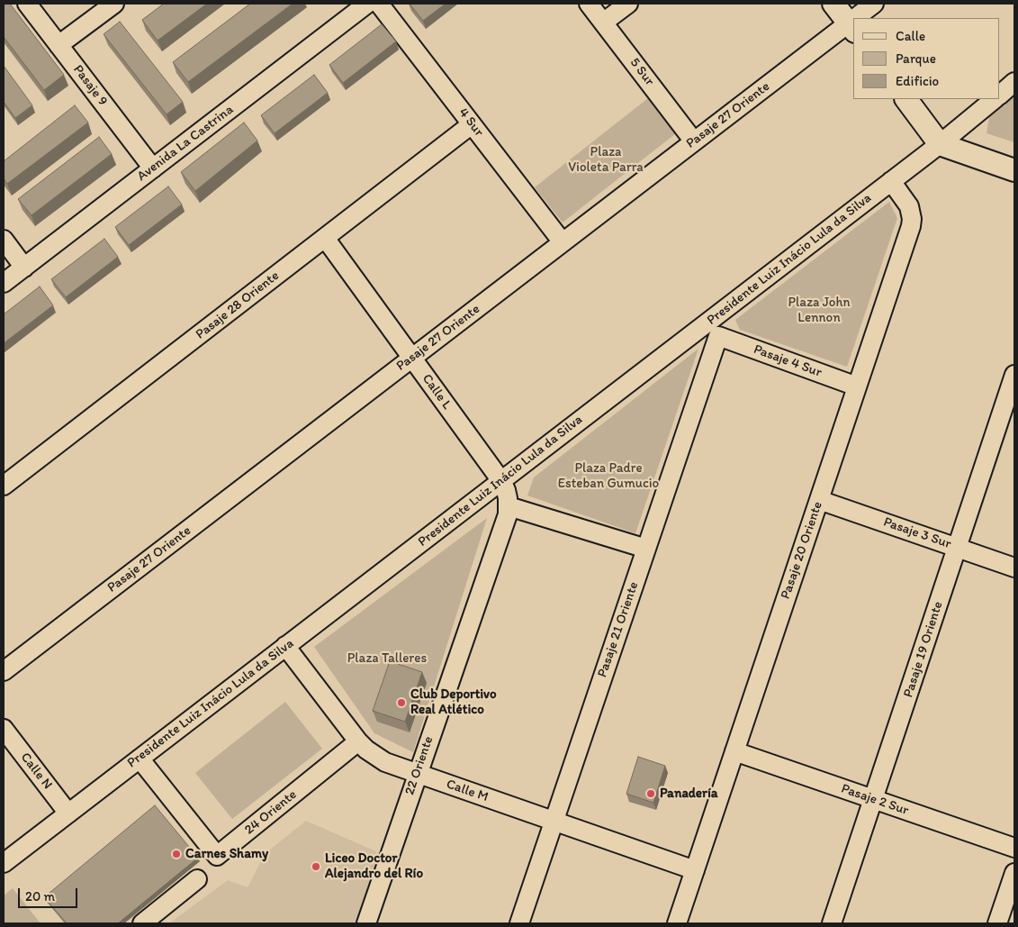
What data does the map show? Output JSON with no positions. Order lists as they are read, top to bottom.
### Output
{
  "streets": {
    "street": [
      "5 Sur",
      "Pasaje 9",
      "Pasaje 27 Oriente",
      "4 Sur",
      "Avenida La Castrina",
      "Presidente Luiz Inácio Lula da Silva",
      "Pasaje 28 Oriente",
      "Pasaje 4 Sur",
      "Calle L",
      "Pasaje 3 Sur",
      "Pasaje 20 Oriente",
      "Pasaje 21 Oriente",
      "Pasaje 19 Oriente",
      "22 Oriente",
      "Calle N",
      "Calle M",
      "Pasaje 2 Sur",
      "24 Oriente"
    ]
  },
  "crossings": [
    ["5 Sur", "Pasaje 27 Oriente"],
    ["Pasaje 9", "Avenida La Castrina"],
    ["Pasaje 27 Oriente", "4 Sur"],
    ["Pasaje 27 Oriente", "Calle L"],
    ["4 Sur", "Pasaje 28 Oriente"],
    ["Presidente Luiz Inácio Lula da Silva", "Pasaje 4 Sur"],
    ["Presidente Luiz Inácio Lula da Silva", "Calle L"],
    ["Presidente Luiz Inácio Lula da Silva", "Pasaje 20 Oriente"],
    ["Presidente Luiz Inácio Lula da Silva", "Pasaje 21 Oriente"],
    ["Presidente Luiz Inácio Lula da Silva", "Calle N"],
    ["Presidente Luiz Inácio Lula da Silva", "Calle M"],
    ["Presidente Luiz Inácio Lula da Silva", "24 Oriente"],
    ["Pasaje 28 Oriente", "Calle L"],
    ["Pasaje 4 Sur", "Pasaje 20 Oriente"],
    ["Pasaje 4 Sur", "Pasaje 21 Oriente"],
    ["Pasaje 3 Sur", "Pasaje 20 Oriente"],
    ["Pasaje 3 Sur", "Pasaje 19 Oriente"],
    ["Pasaje 20 Oriente", "Calle M"],
    ["Pasaje 20 Oriente", "Pasaje 2 Sur"],
    ["Pasaje 21 Oriente", "Calle M"],
    ["Pasaje 19 Oriente", "Pasaje 2 Sur"],
    ["22 Oriente", "Calle M"],
    ["Calle M", "24 Oriente"]
  ],
  "parks": [
    "Plaza Violeta Parra",
    "Plaza John Lennon",
    "Plaza Padre Esteban Gumucio",
    "Plaza Talleres"
  ],
  "places": [
    "Club Deportivo Real Atlético",
    "Panadería",
    "Carnes Shamy",
    "Liceo Doctor Alejandro del Río"
  ],
  "legend": ["Calle", "Parque", "Edificio"],
  "scale_bar": "20 m"
}
